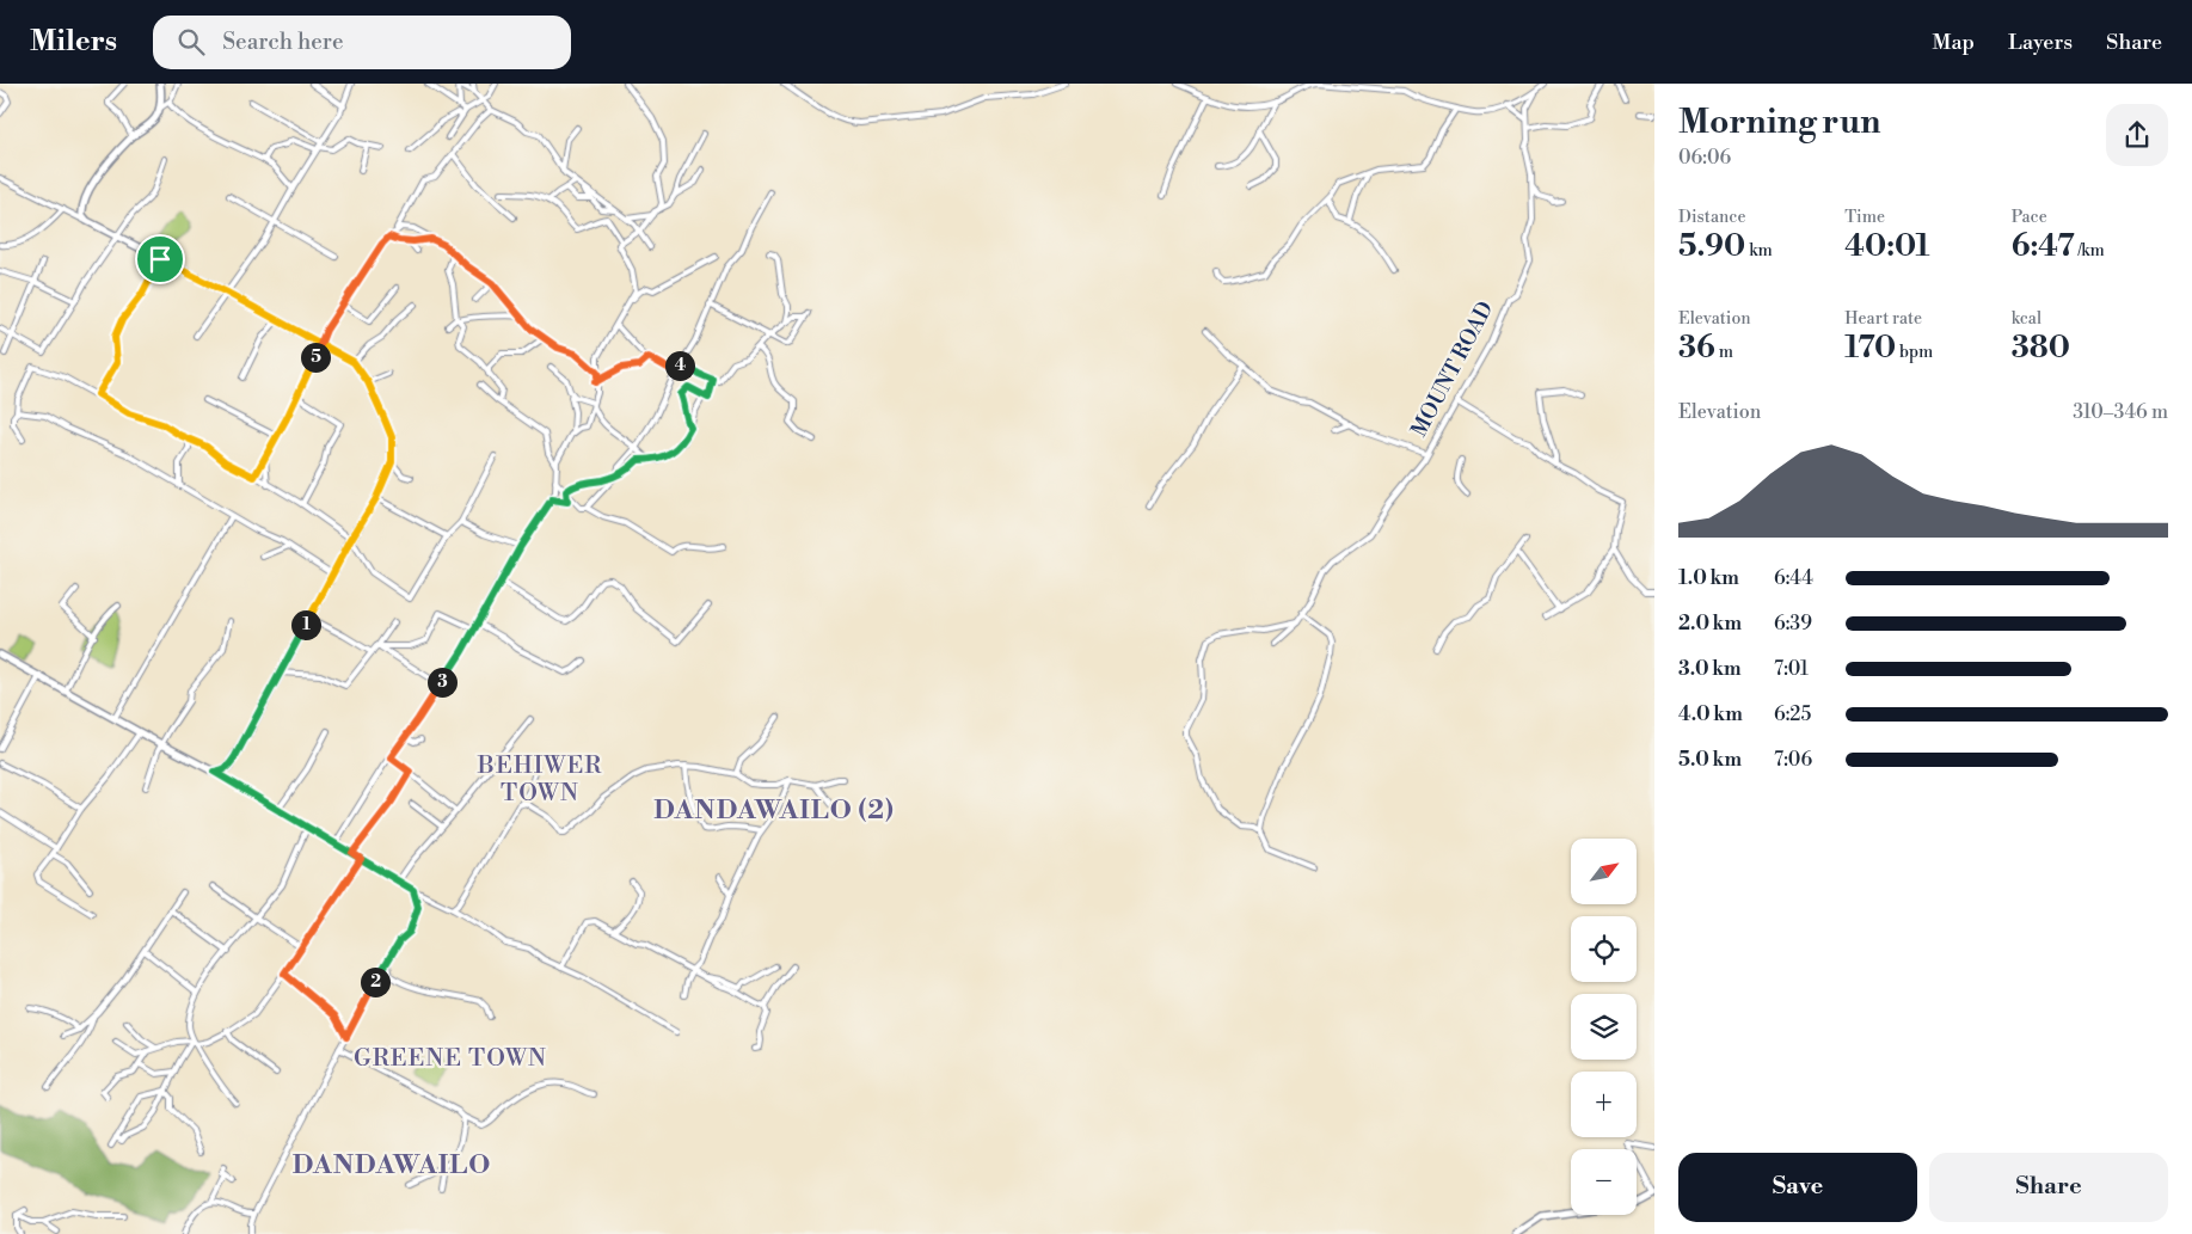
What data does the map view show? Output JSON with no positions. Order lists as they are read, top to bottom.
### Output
{
  "streets": {
    "street": ["MOUNT ROAD"]
  },
  "districts": [
    "BEHIWER TOWN",
    "DANDAWAILO (2)",
    "GREENE TOWN",
    "DANDAWAILO"
  ],
  "north": "top right",
  "page": {
    "header": "Milers",
    "search": "Search here",
    "nav": ["Map", "Layers", "Share"],
    "heading": ["Morning run", "06:06"],
    "stats": [
      ["Distance", "5.90 km"],
      ["Time", "40:01"],
      ["Pace", "6:47 /km"],
      ["Elevation", "36 m"],
      ["Heart rate", "170 bpm"],
      ["kcal", "380"]
    ],
    "pins": [
      "5",
      "4",
      "1",
      "3",
      "2"
    ],
    "chart": ["Elevation", "310–346 m"],
    "list": [
      {
        "name": "1.0 km",
        "note": "6:44"
      },
      {
        "name": "2.0 km",
        "note": "6:39"
      },
      {
        "name": "3.0 km",
        "note": "7:01"
      },
      {
        "name": "4.0 km",
        "note": "6:25"
      },
      {
        "name": "5.0 km",
        "note": "7:06"
      }
    ],
    "map_buttons": ["+", "−"],
    "buttons": ["Save", "Share"]
  }
}
